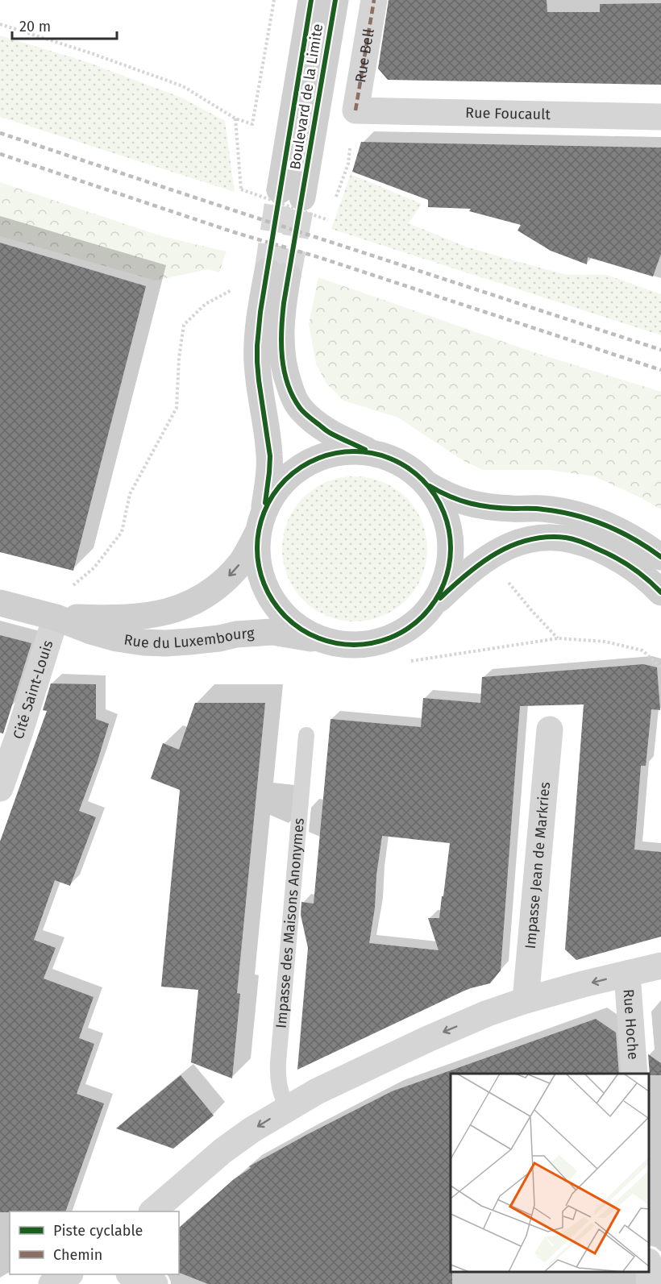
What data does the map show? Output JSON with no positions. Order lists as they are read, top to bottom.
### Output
{
  "streets": {
    "main road": ["Boulevard de la Limite", "Rue du Luxembourg"],
    "street": [
      "Rue Bell",
      "Rue Foucault",
      "Cité Saint-Louis",
      "Impasse Jean de Markries",
      "Rue Hoche"
    ],
    "lane": ["Impasse des Maisons Anonymes"]
  },
  "crossings": [
    ["Rue Bell", "Rue Foucault"],
    ["Rue du Luxembourg", "Cité Saint-Louis"]
  ],
  "legend": ["Piste cyclable", "Chemin"],
  "scale_bar": "20 m"
}
